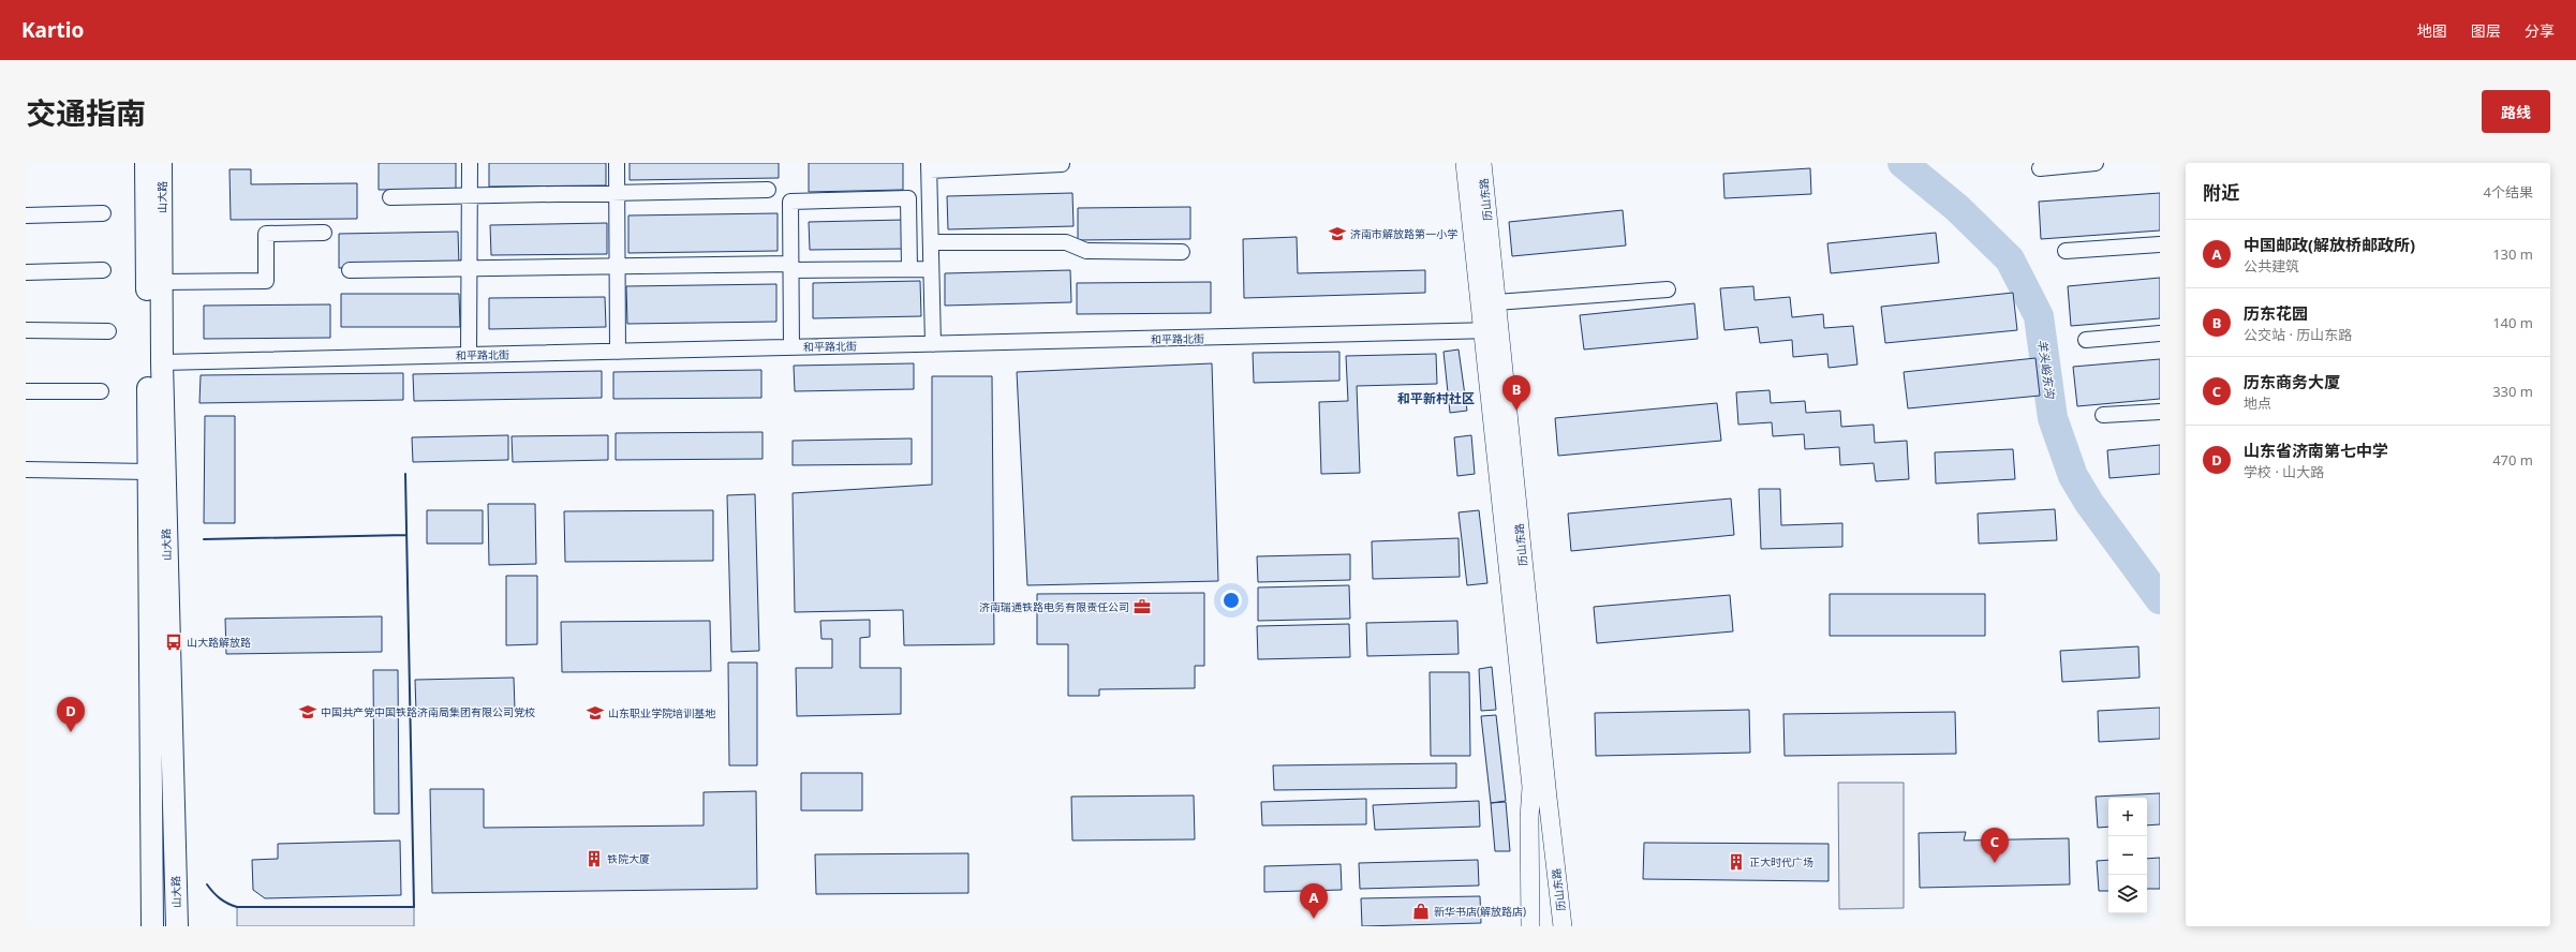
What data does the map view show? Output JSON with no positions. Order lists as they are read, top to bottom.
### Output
{
  "streets": {
    "main road": ["山大路"],
    "street": ["历山东路", "和平路北街"]
  },
  "crossings": [
    ["山大路", "和平路北街"],
    ["历山东路", "和平路北街"]
  ],
  "districts": ["和平新村社区"],
  "water": ["羊头峪东沟"],
  "places": {
    "school or university": ["济南市解放路第一小学", "中国共产党中国铁路济南局集团有限公司党校", "山东职业学院培训基地"],
    "office": ["济南瑞通铁路电务有限责任公司"],
    "bus stop": ["山大路解放路"],
    "building": ["铁院大厦", "正大时代广场"],
    "shop": ["新华书店(解放路店)"]
  },
  "page": {
    "header": "Kartio",
    "nav": ["地图", "图层", "分享"],
    "title": "交通指南",
    "buttons": "路线",
    "heading": ["附近", "4个结果"],
    "list": [
      {
        "mark": "A",
        "name": "中国邮政(解放桥邮政所)",
        "note": "公共建筑",
        "value": "130 m"
      },
      {
        "mark": "B",
        "name": "历东花园",
        "note": "公交站 · 历山东路",
        "value": "140 m"
      },
      {
        "mark": "C",
        "name": "历东商务大厦",
        "note": "地点",
        "value": "330 m"
      },
      {
        "mark": "D",
        "name": "山东省济南第七中学",
        "note": "学校 · 山大路",
        "value": "470 m"
      }
    ],
    "pins": [
      "B",
      "D",
      "C",
      "A"
    ],
    "map_buttons": ["+", "−"]
  }
}
